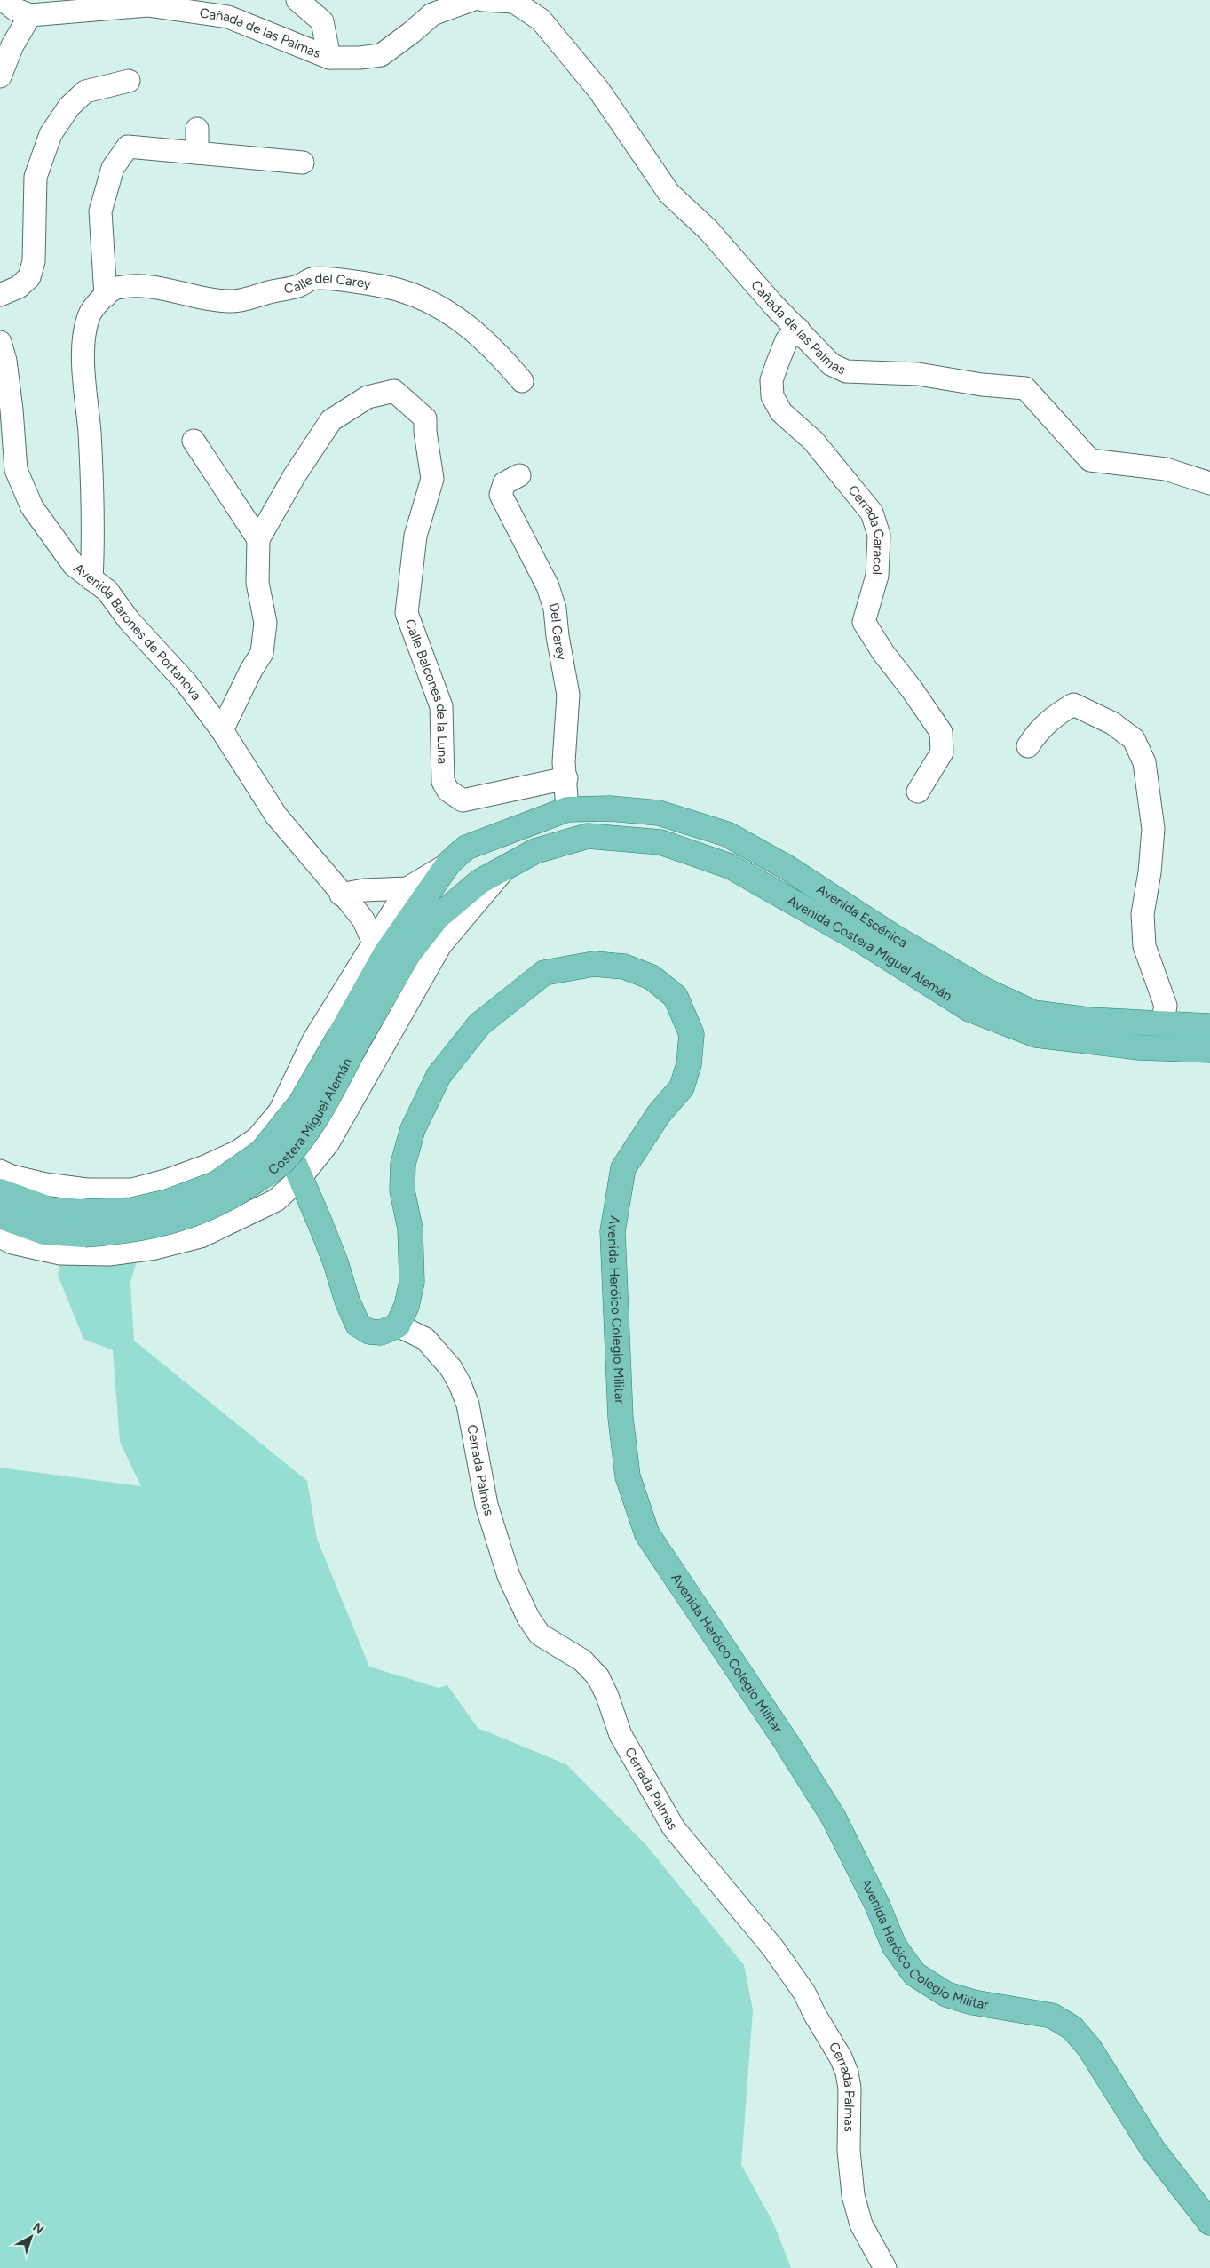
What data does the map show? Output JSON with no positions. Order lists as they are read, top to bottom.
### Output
{
  "streets": {
    "main road": [
      "Avenida Escénica",
      "Avenida Costera Miguel Alemán",
      "Costera Miguel Alemán",
      "Avenida Heróico Colegio Militar"
    ],
    "street": [
      "Cañada de las Palmas",
      "Calle del Carey",
      "Cerrada Caracol",
      "Del Carey",
      "Avenida Barones de Portanova",
      "Calle Balcones de la Luna",
      "Cerrada Palmas"
    ]
  },
  "crossings": [
    ["Cañada de las Palmas", "Cerrada Caracol"],
    ["Calle del Carey", "Avenida Barones de Portanova"],
    ["Del Carey", "Calle Balcones de la Luna"],
    ["Del Carey", "Avenida Escénica"],
    ["Avenida Barones de Portanova", "Calle Balcones de la Luna"],
    ["Avenida Escénica", "Costera Miguel Alemán"],
    ["Avenida Costera Miguel Alemán", "Costera Miguel Alemán"],
    ["Avenida Heróico Colegio Militar", "Cerrada Palmas"]
  ],
  "north": "top right"
}
